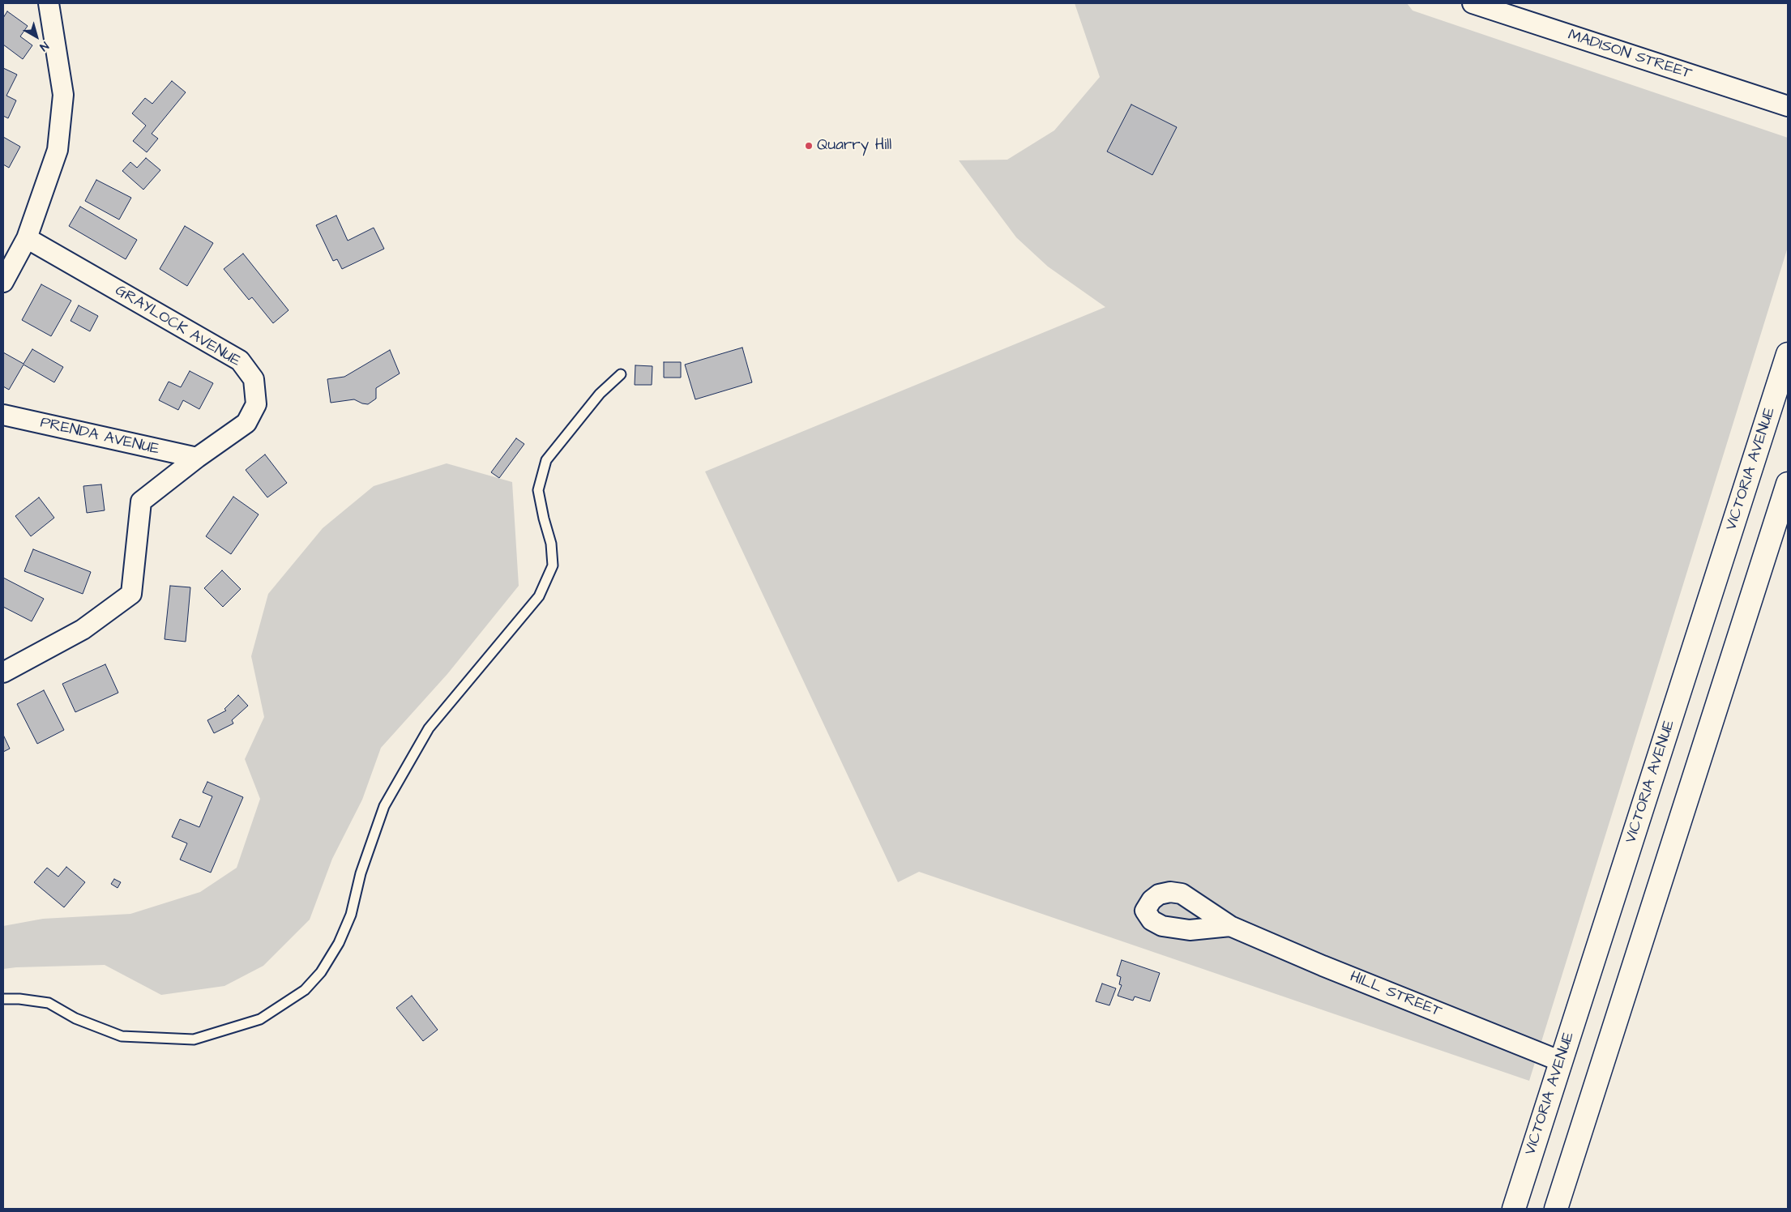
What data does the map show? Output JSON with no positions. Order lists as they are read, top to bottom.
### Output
{
  "streets": {
    "main road": ["VICTORIA AVENUE"],
    "street": [
      "MADISON STREET",
      "GRAYLOCK AVENUE",
      "PRENDA AVENUE",
      "HILL STREET"
    ]
  },
  "crossings": [
    ["GRAYLOCK AVENUE", "PRENDA AVENUE"],
    ["VICTORIA AVENUE", "HILL STREET"]
  ],
  "places": ["Quarry Hill"],
  "north": "bottom right"
}
